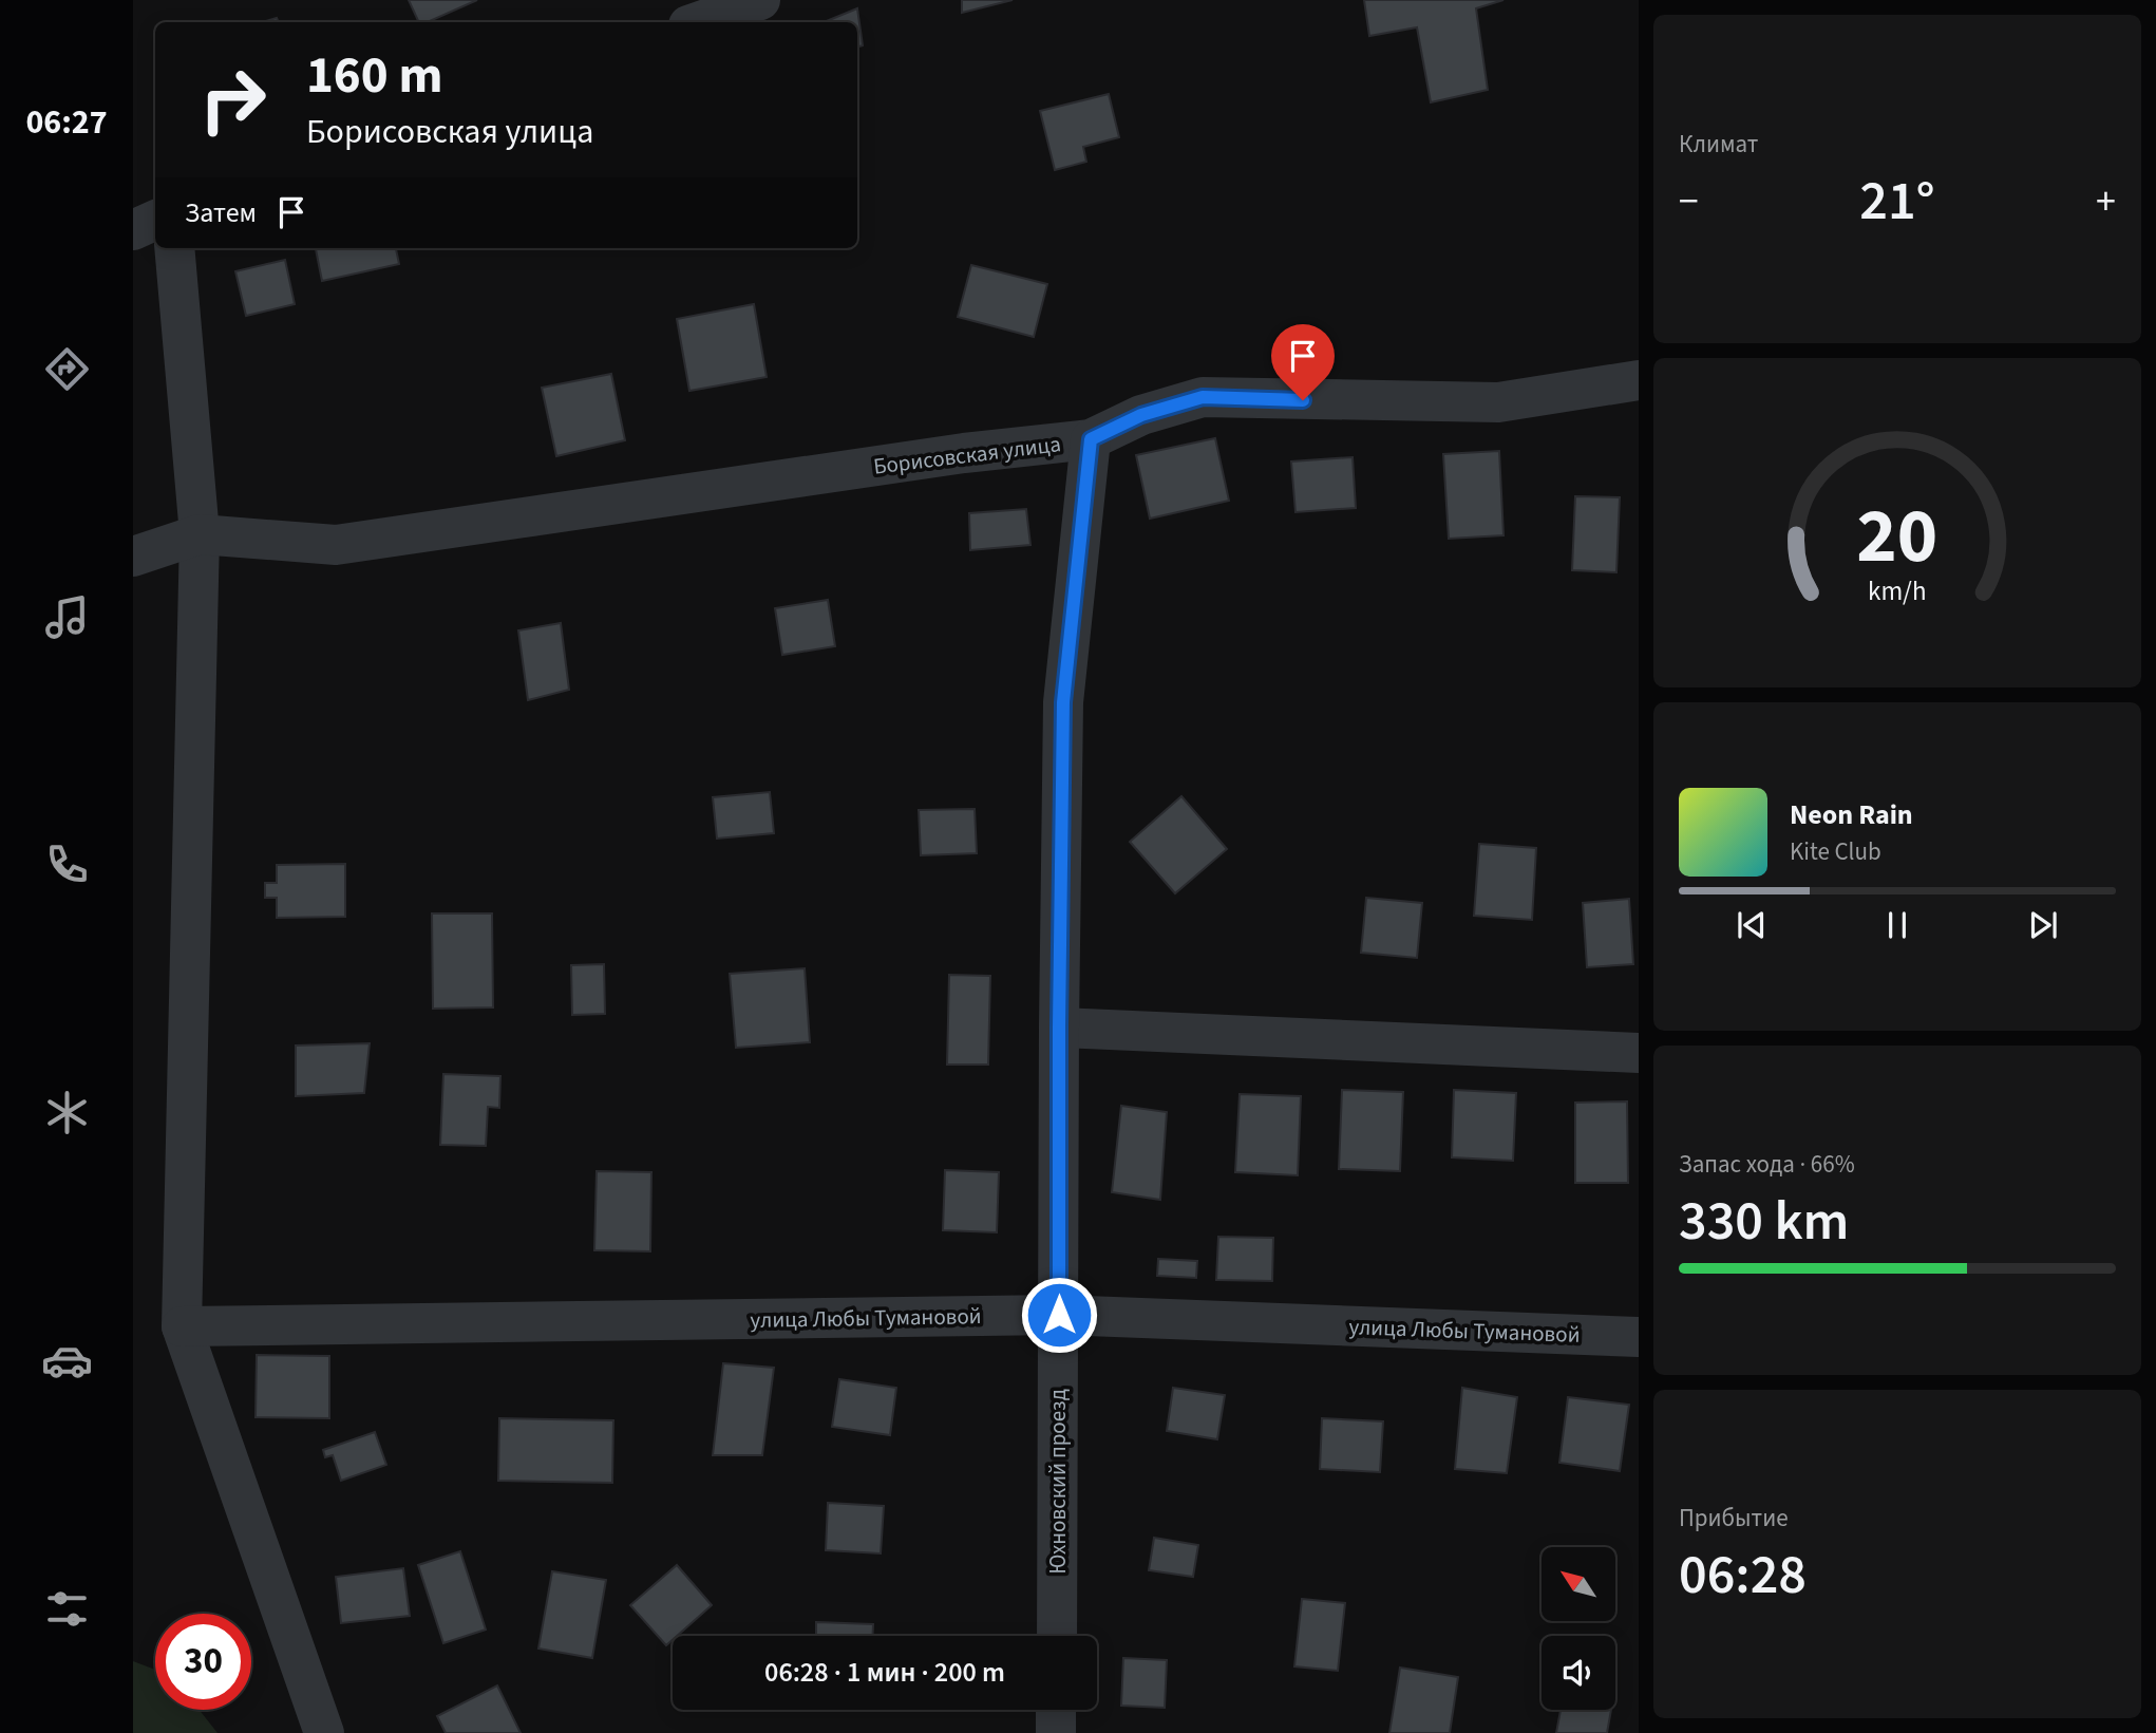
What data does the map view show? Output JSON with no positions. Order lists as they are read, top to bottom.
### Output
{
  "streets": {
    "street": ["Борисовская улица", "улица Любы Тумановой", "Юхновский проезд"]
  },
  "crossings": [
    ["Борисовская улица", "Юхновский проезд"],
    ["улица Любы Тумановой", "Юхновский проезд"]
  ],
  "north": "top left",
  "page": {
    "tabs": "06:27",
    "tile": [
      "Климат",
      ["Запас хода · 66%", "330 km"],
      ["Прибытие", "06:28"]
    ],
    "turn": ["160 m", "Борисовская улица"],
    "heat": ["−", "21°", "+"],
    "then": "Затем",
    "song": ["Neon Rain", "Kite Club"],
    "limit": "30",
    "trip": "06:28 · 1 мин · 200 m",
    "gauge": ["20", "km/h"]
  }
}
